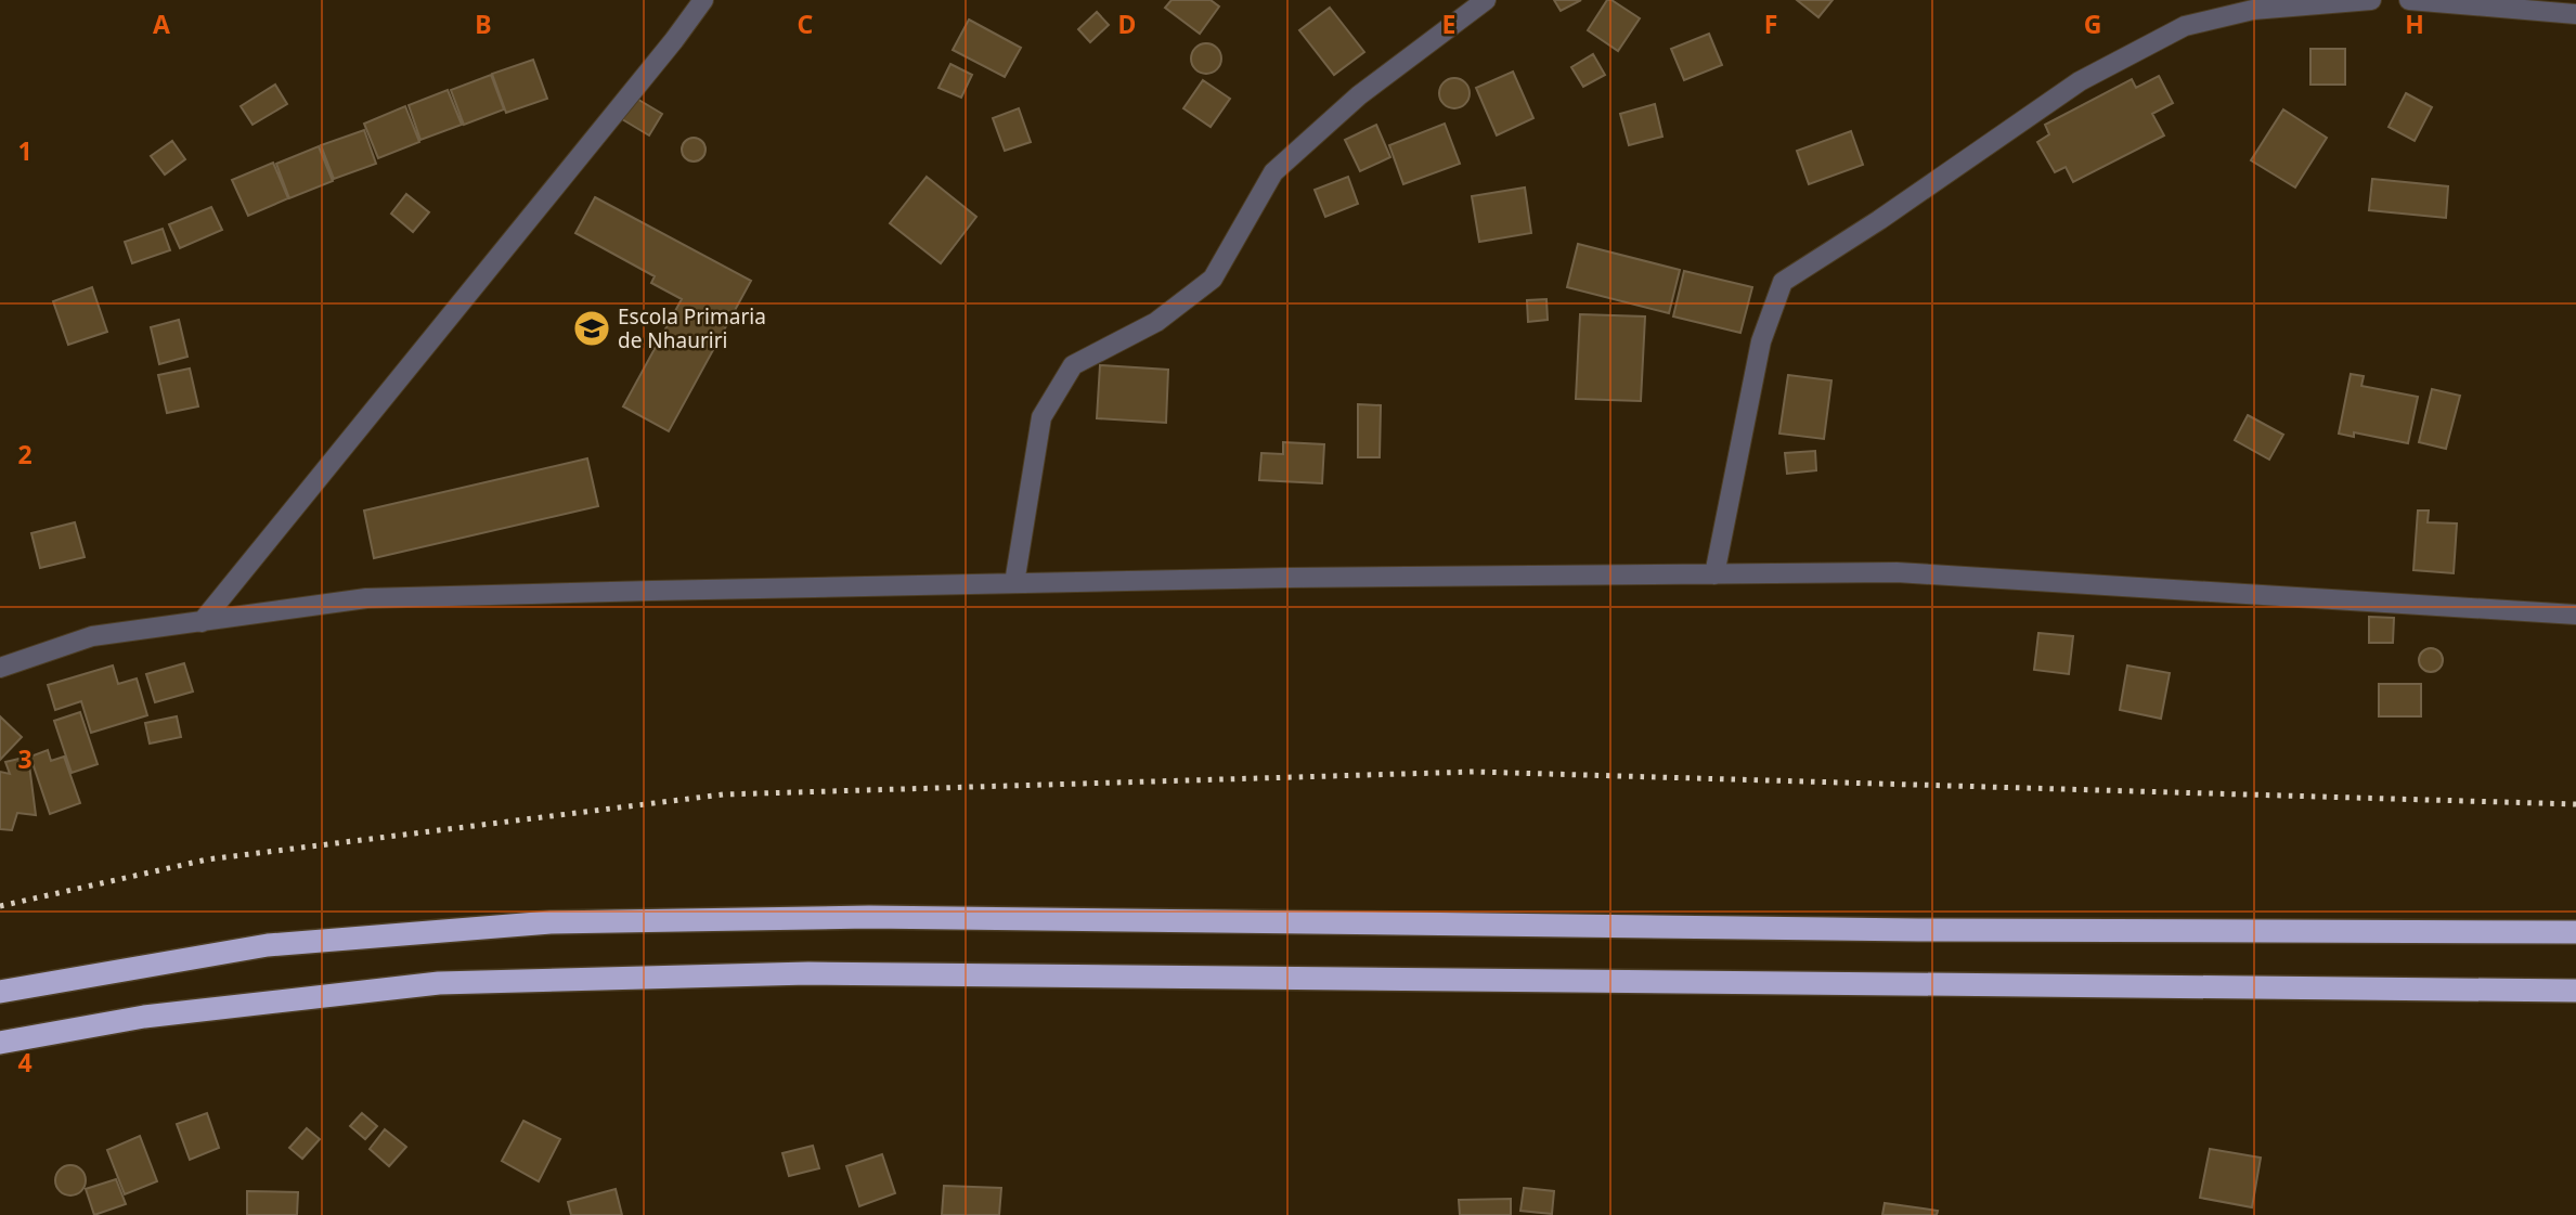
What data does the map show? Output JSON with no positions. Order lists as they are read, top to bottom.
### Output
{
  "places": {
    "school or university": ["Escola Primaria de Nhauriri"]
  },
  "grid": {
    "columns": [
      "A",
      "B",
      "C",
      "D",
      "E",
      "F",
      "G",
      "H"
    ],
    "rows": [
      "1",
      "2",
      "3",
      "4"
    ]
  }
}
